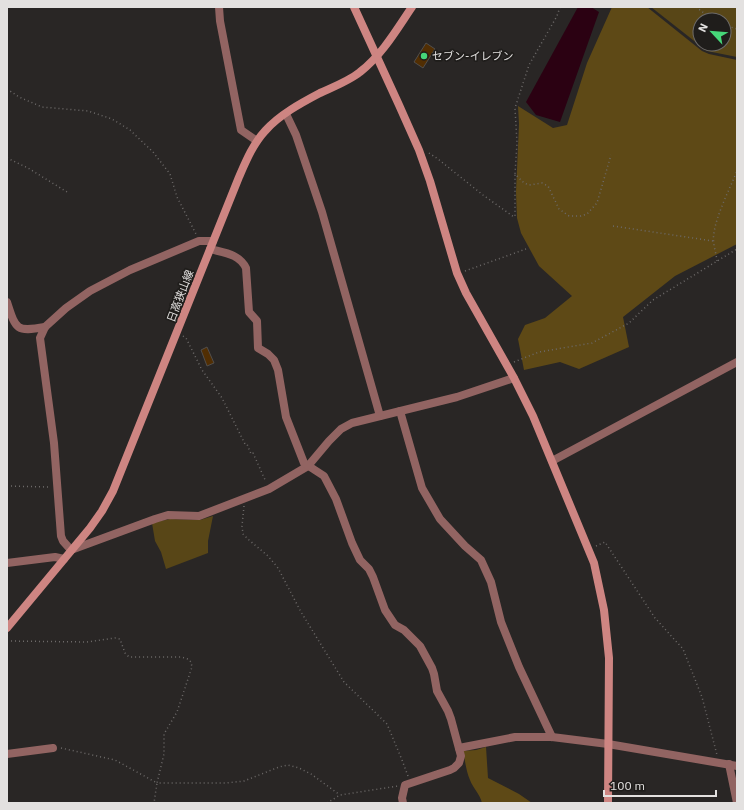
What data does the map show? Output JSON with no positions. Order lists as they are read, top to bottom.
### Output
{
  "streets": {
    "street": ["日高狭山線"]
  },
  "places": ["セブン-イレブン"],
  "scale_bar": "100 m",
  "north": "top left"
}
